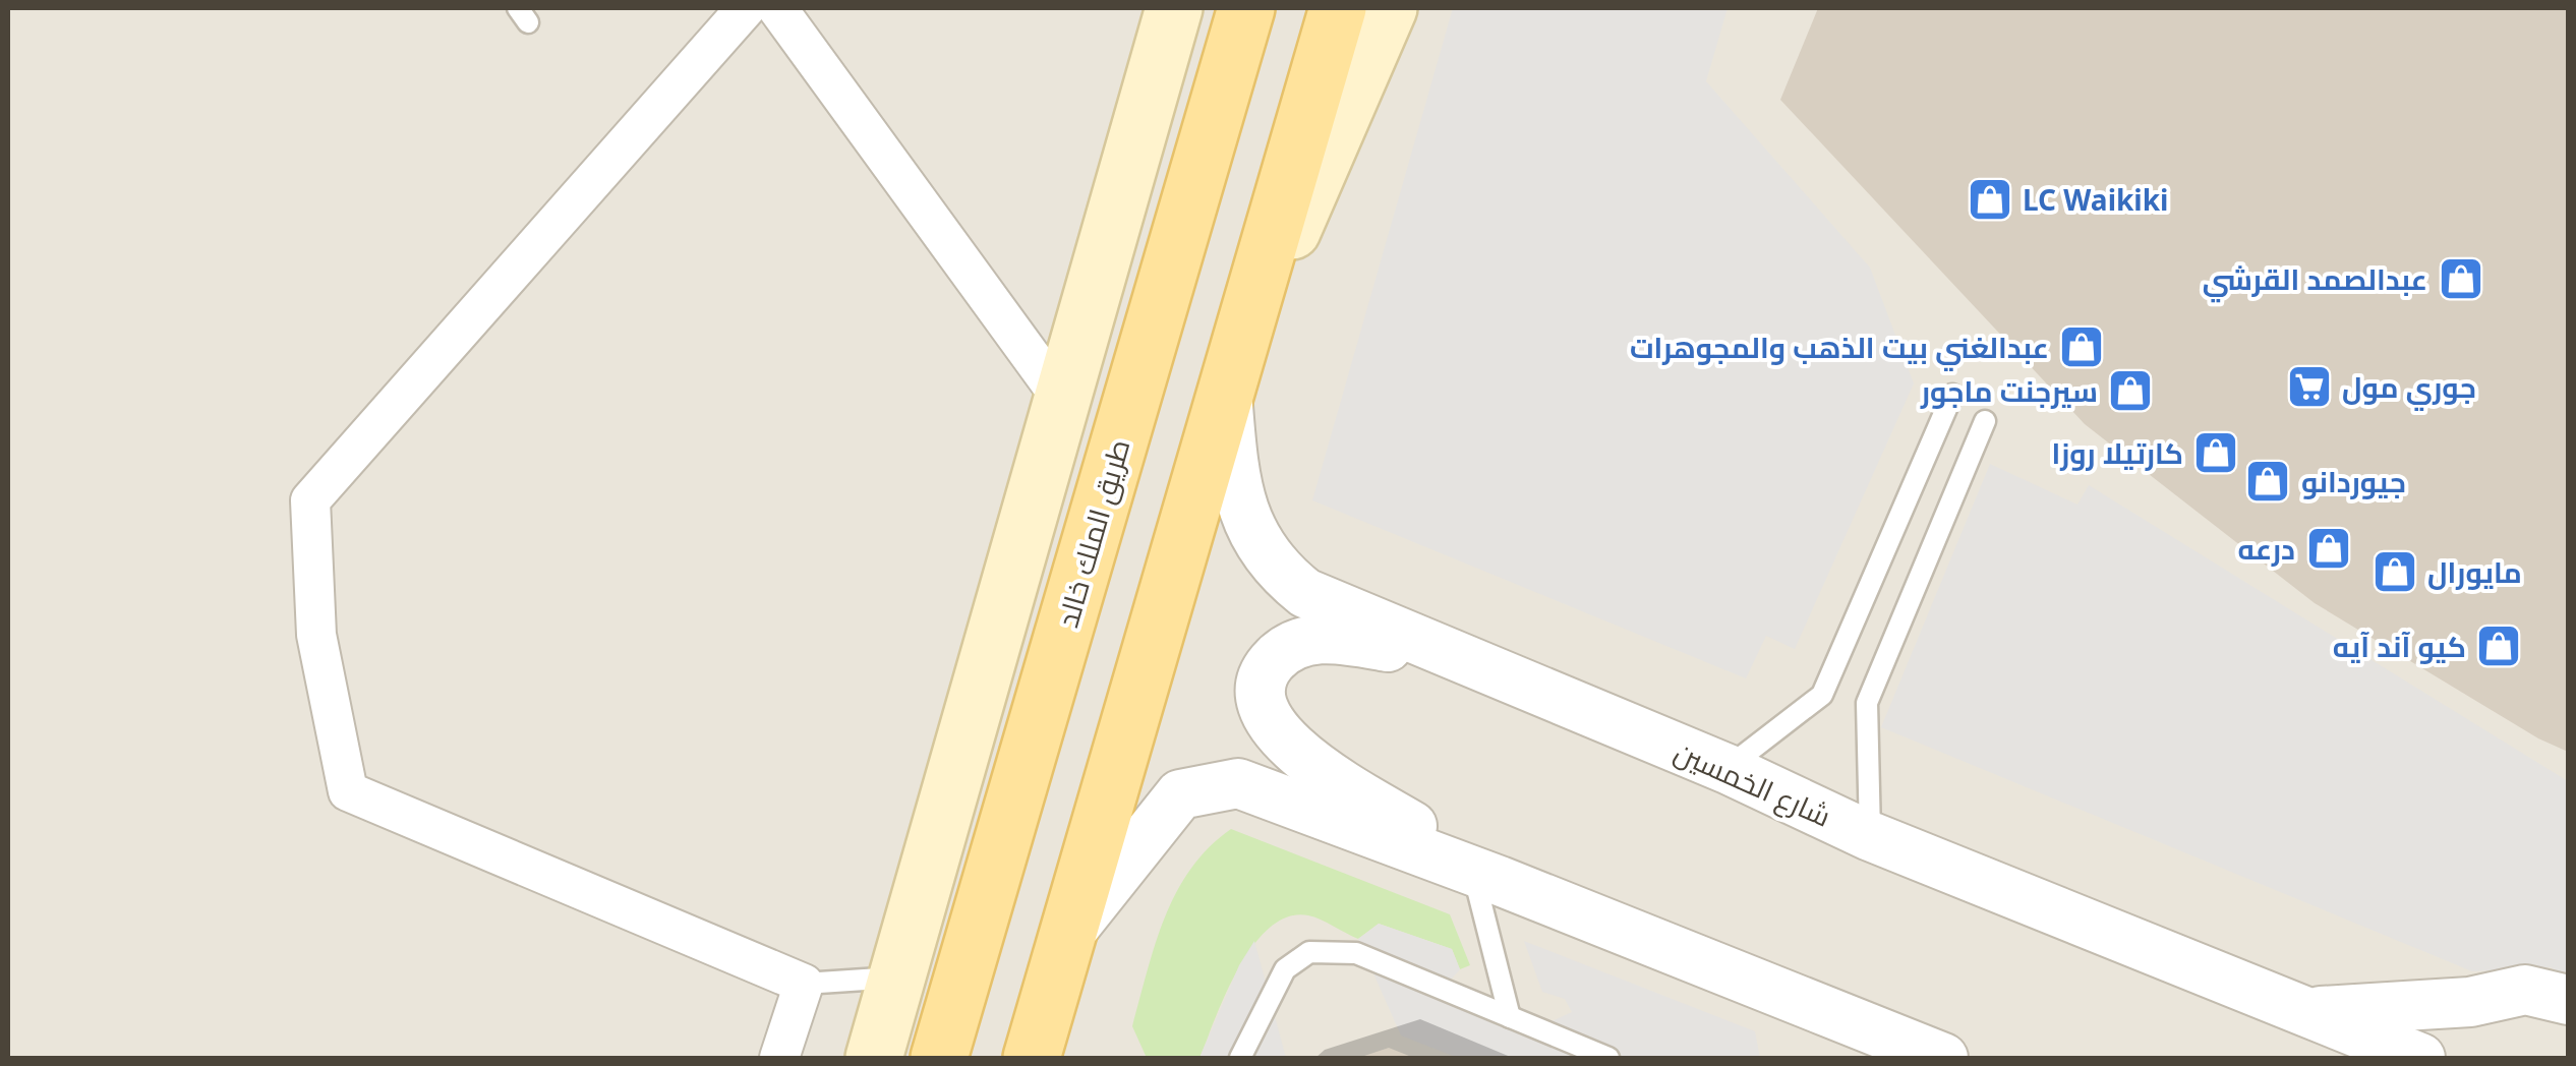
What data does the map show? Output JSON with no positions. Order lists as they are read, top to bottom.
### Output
{
  "streets": {
    "main road": ["طريق الملك خالد"],
    "street": ["شارع الخمسين"]
  },
  "places": {
    "shop": [
      "LC Waikiki",
      "عبدالصمد القرشي",
      "عبدالغني بيت الذهب والمجوهرات",
      "سيرجنت ماجور",
      "كارتيلا روزا",
      "جيوردانو",
      "درعه",
      "مايورال",
      "كیو آند آیه"
    ],
    "supermarket": ["جوري مول"]
  }
}
